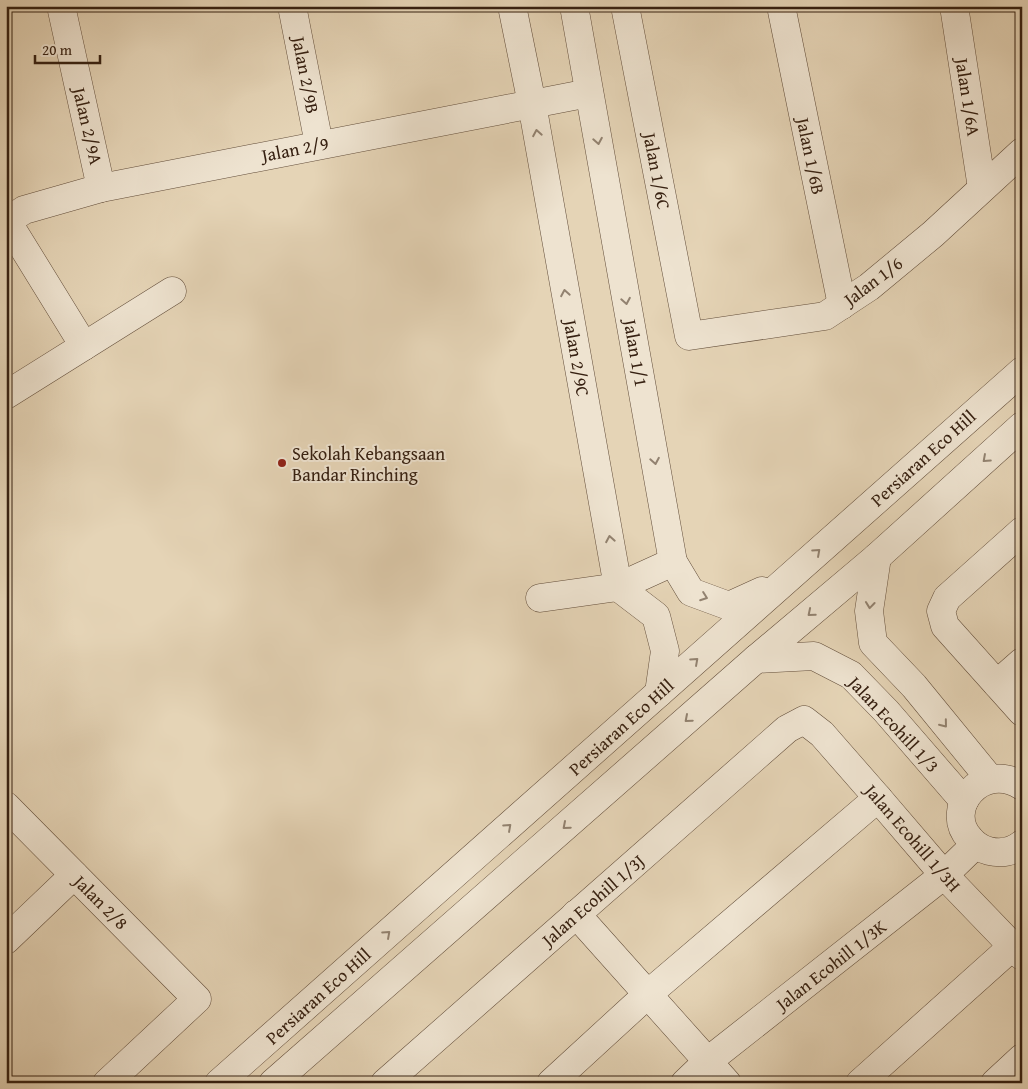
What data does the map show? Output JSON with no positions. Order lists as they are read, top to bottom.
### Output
{
  "streets": {
    "street": [
      "Jalan 2/9B",
      "Jalan 1/6A",
      "Jalan 2/9A",
      "Jalan 2/9",
      "Jalan 1/6B",
      "Jalan 1/6C",
      "Jalan 1/6",
      "Jalan 1/1",
      "Jalan 2/9C",
      "Persiaran Eco Hill",
      "Jalan Ecohill 1/3",
      "Jalan Ecohill 1/3H",
      "Jalan Ecohill 1/3J",
      "Jalan 2/8",
      "Jalan Ecohill 1/3K"
    ]
  },
  "crossings": [
    ["Jalan 2/9B", "Jalan 2/9"],
    ["Jalan 1/6A", "Jalan 1/6"],
    ["Jalan 2/9A", "Jalan 2/9"],
    ["Jalan 2/9", "Jalan 1/1"],
    ["Jalan 2/9", "Jalan 2/9C"],
    ["Jalan 1/6B", "Jalan 1/6"],
    ["Jalan 1/6C", "Jalan 1/6"],
    ["Jalan 1/1", "Persiaran Eco Hill"],
    ["Jalan Ecohill 1/3H", "Jalan Ecohill 1/3J"],
    ["Jalan Ecohill 1/3H", "Jalan Ecohill 1/3K"]
  ],
  "one_way": ["Jalan 1/1", "Jalan 2/9C", "Jalan Ecohill 1/3"],
  "places": ["Sekolah Kebangsaan Bandar Rinching"],
  "scale_bar": "20 m"
}
